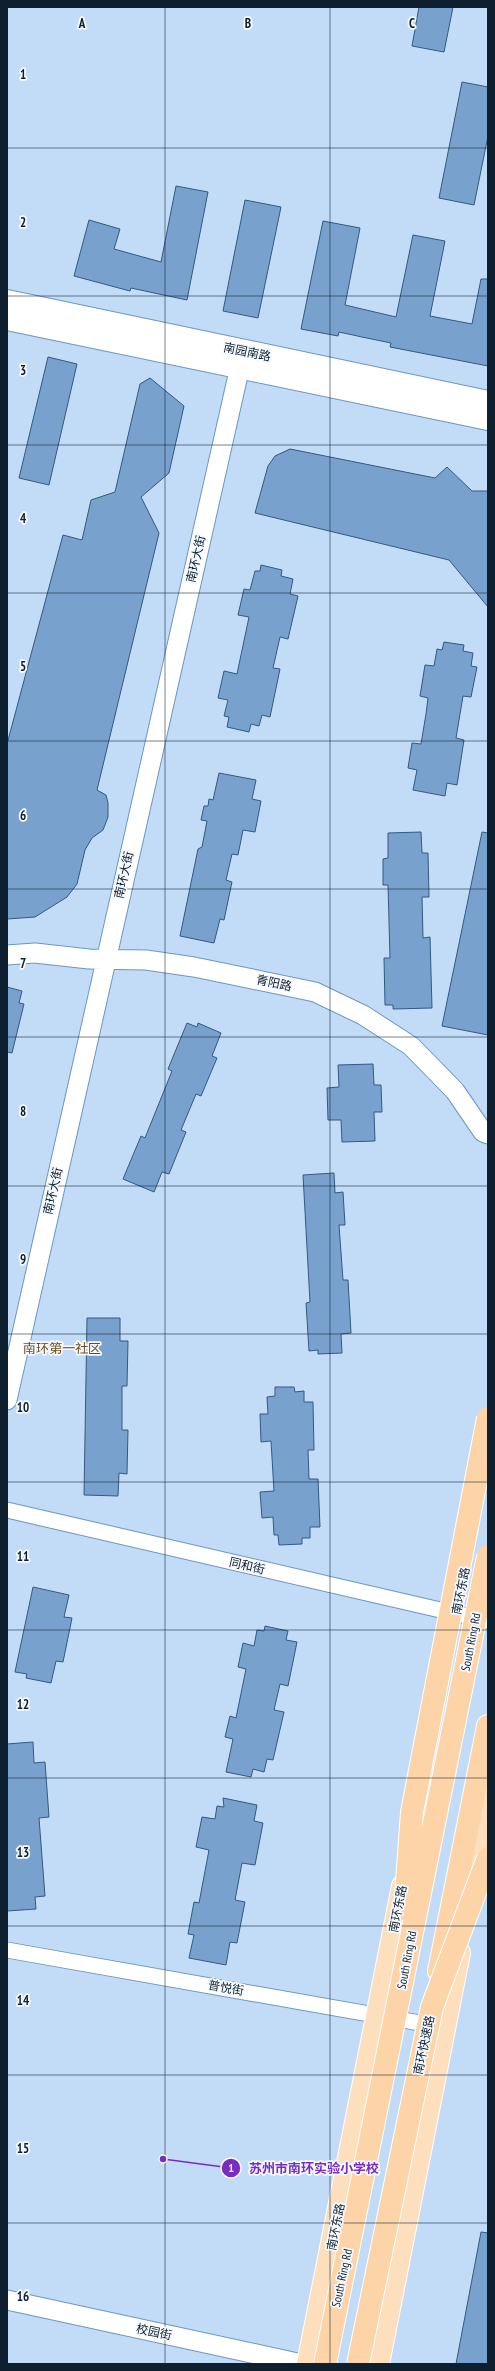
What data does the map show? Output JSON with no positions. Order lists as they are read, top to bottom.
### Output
{
  "streets": {
    "highway": ["South Ring Rd", "南环快速路"],
    "main road": ["南园南路", "南环东路"],
    "street": [
      "南环大街",
      "青阳路",
      "同和街",
      "普悦街",
      "校园街"
    ]
  },
  "crossings": [
    ["南园南路", "南环大街"],
    ["南环大街", "青阳路"],
    ["同和街", "南环东路"],
    ["南环东路", "普悦街"]
  ],
  "districts": ["南环第一社区"],
  "places": ["苏州市南环实验小学校"],
  "grid": {
    "columns": ["A", "B", "C"],
    "rows": [
      "1",
      "2",
      "3",
      "4",
      "5",
      "6",
      "7",
      "8",
      "9",
      "10",
      "11",
      "12",
      "13",
      "14",
      "15",
      "16"
    ]
  }
}
